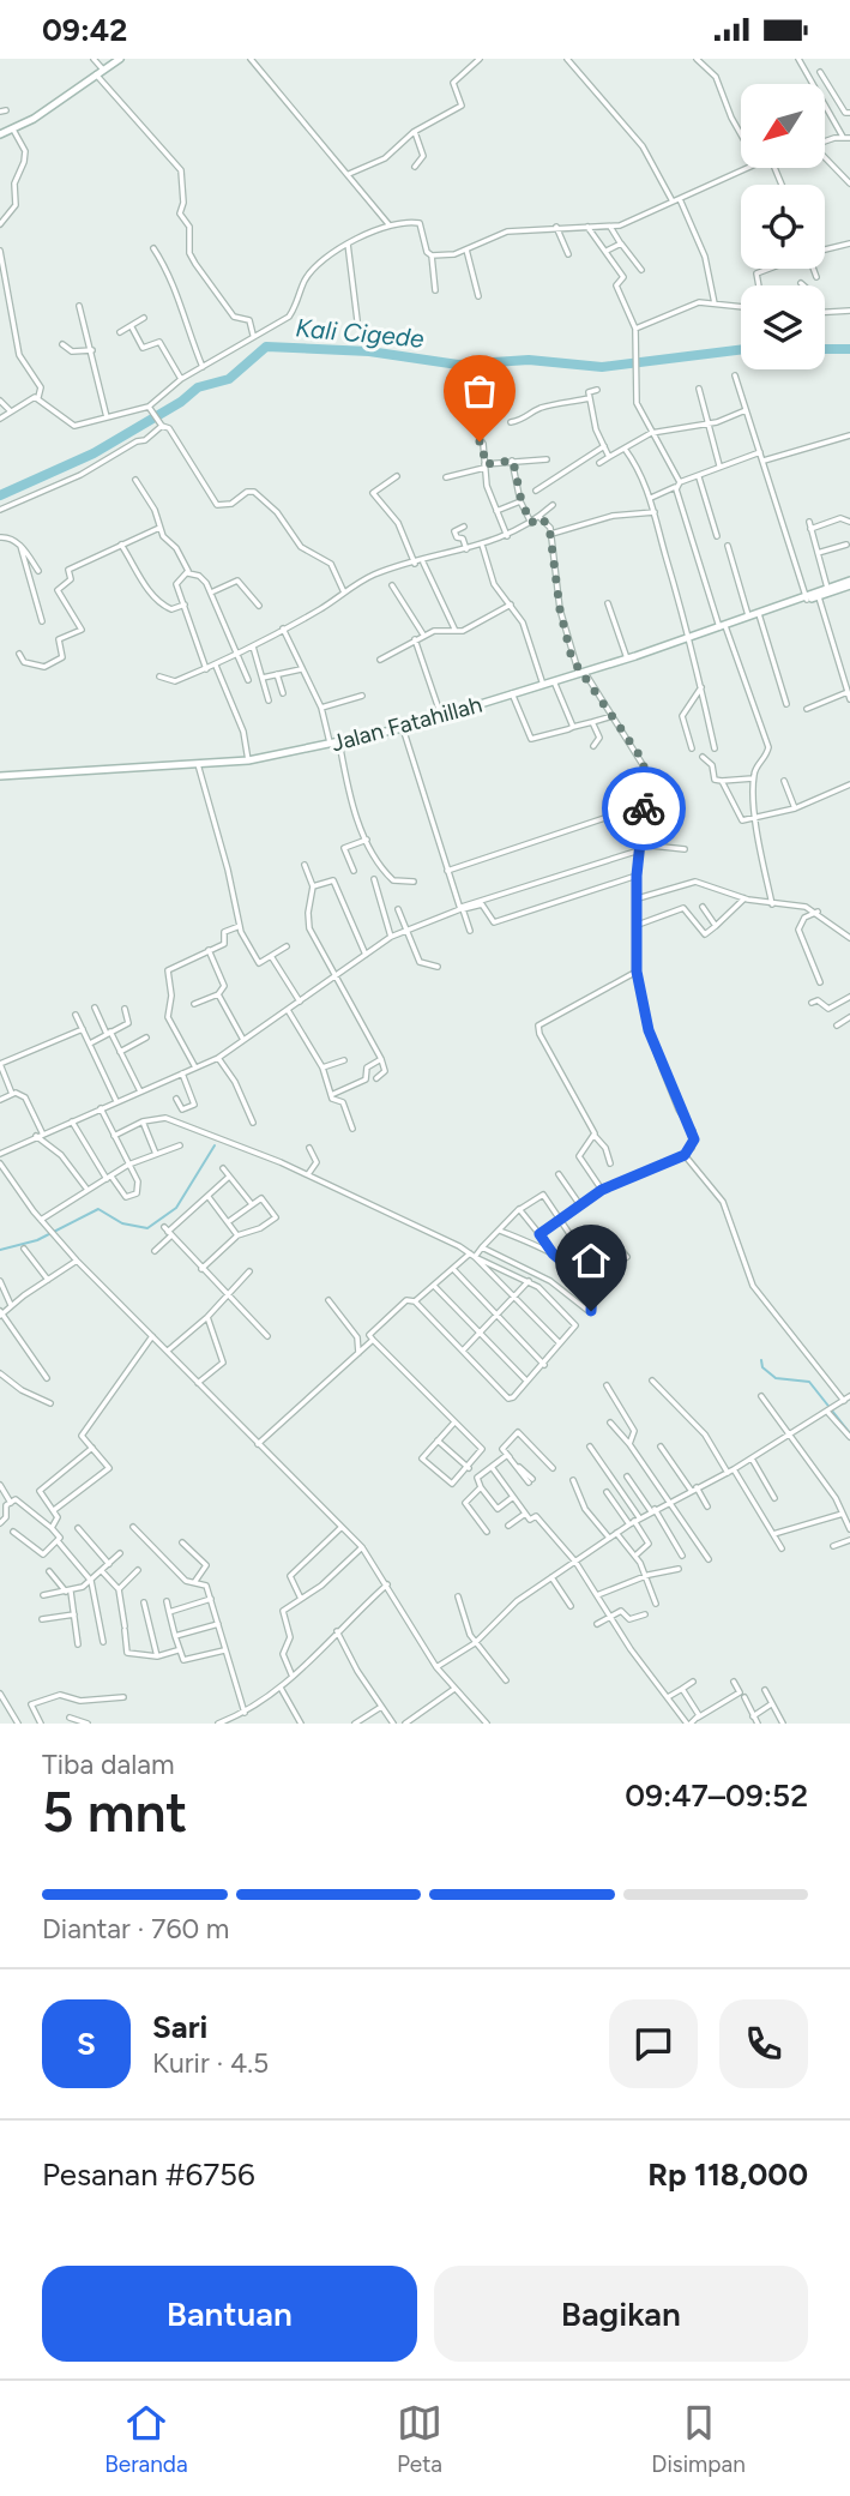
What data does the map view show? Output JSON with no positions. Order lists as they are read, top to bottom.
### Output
{
  "streets": {
    "street": ["Jalan Fatahillah"]
  },
  "water": ["Kali Cigede"],
  "north": "bottom left",
  "page": {
    "status": "09:42",
    "heading": ["5 mnt", "Tiba dalam", "09:47–09:52"],
    "panel": [
      "Sari",
      "Kurir · 4.5",
      "Pesanan #6756",
      "Rp 118,000"
    ],
    "bar": "Diantar · 760 m",
    "round": "S",
    "buttons": ["Bantuan", "Bagikan"],
    "tabs": ["Beranda", "Peta", "Disimpan"]
  }
}
